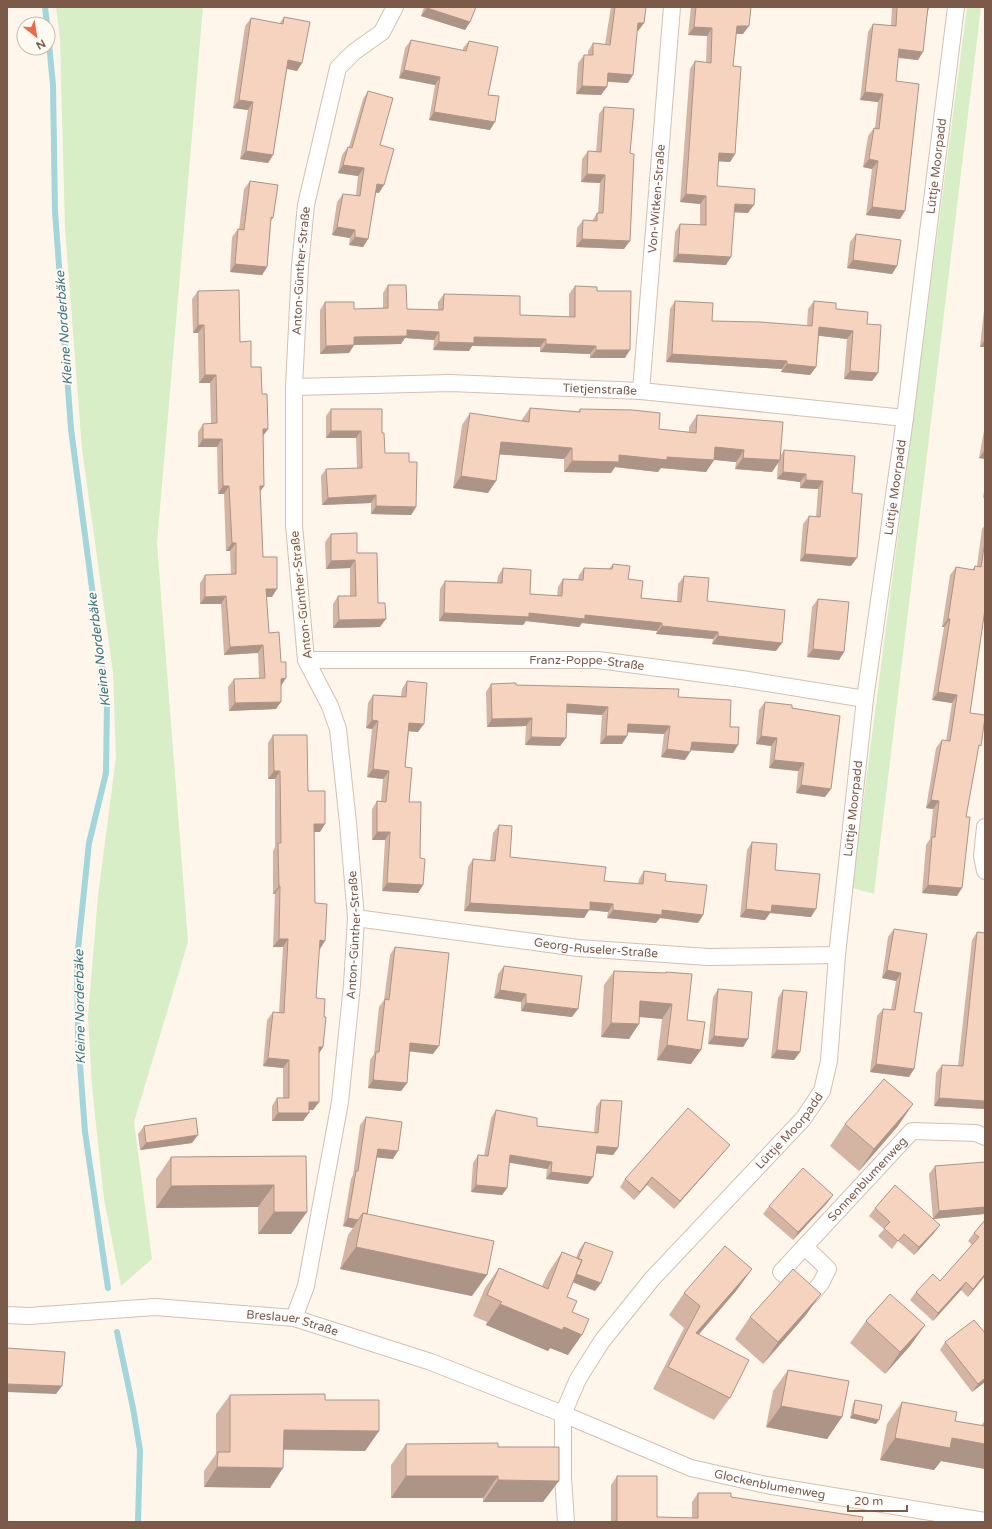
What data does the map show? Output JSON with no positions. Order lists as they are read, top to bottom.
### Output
{
  "streets": {
    "street": [
      "Lüttje Moorpadd",
      "Von-Witken-Straße",
      "Anton-Günther-Straße",
      "Tietjenstraße",
      "Franz-Poppe-Straße",
      "Georg-Ruseler-Straße",
      "Sonnenblumenweg",
      "Breslauer Straße",
      "Glockenblumenweg"
    ]
  },
  "crossings": [
    ["Lüttje Moorpadd", "Tietjenstraße"],
    ["Lüttje Moorpadd", "Franz-Poppe-Straße"],
    ["Lüttje Moorpadd", "Georg-Ruseler-Straße"],
    ["Lüttje Moorpadd", "Breslauer Straße"],
    ["Lüttje Moorpadd", "Glockenblumenweg"],
    ["Von-Witken-Straße", "Tietjenstraße"],
    ["Anton-Günther-Straße", "Tietjenstraße"],
    ["Anton-Günther-Straße", "Franz-Poppe-Straße"],
    ["Anton-Günther-Straße", "Georg-Ruseler-Straße"],
    ["Anton-Günther-Straße", "Breslauer Straße"],
    ["Breslauer Straße", "Glockenblumenweg"]
  ],
  "water": ["Kleine Norderbäke"],
  "scale_bar": "20 m",
  "north": "bottom right"
}
